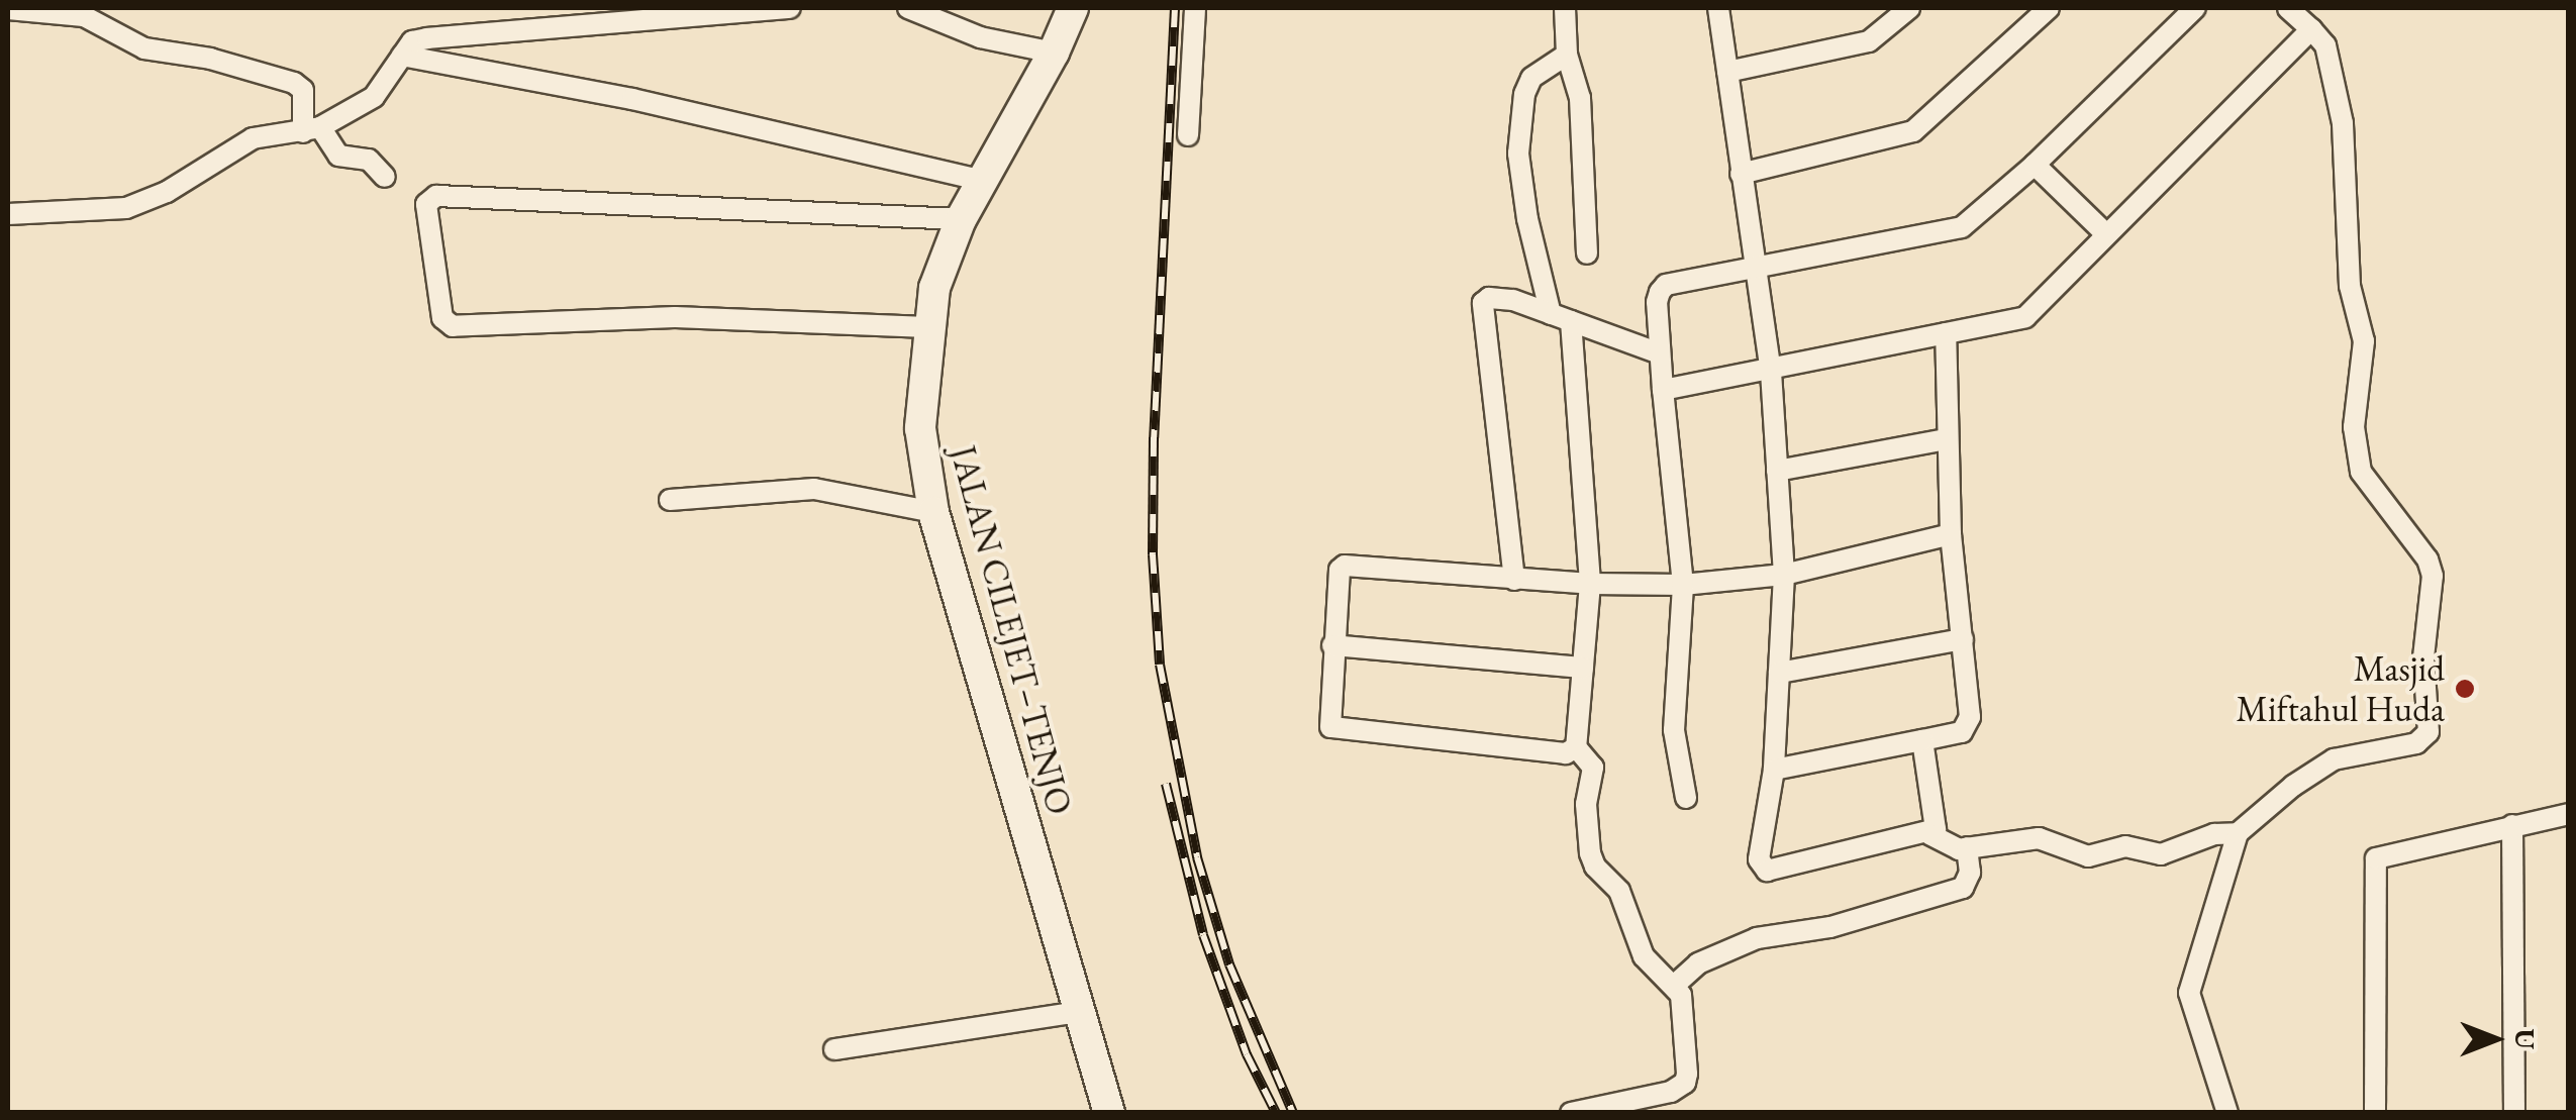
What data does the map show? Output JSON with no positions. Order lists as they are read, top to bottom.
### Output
{
  "streets": {
    "main road": ["JALAN CILEJET–TENJO"]
  },
  "places": ["Masjid Miftahul Huda"],
  "north": "right"
}
